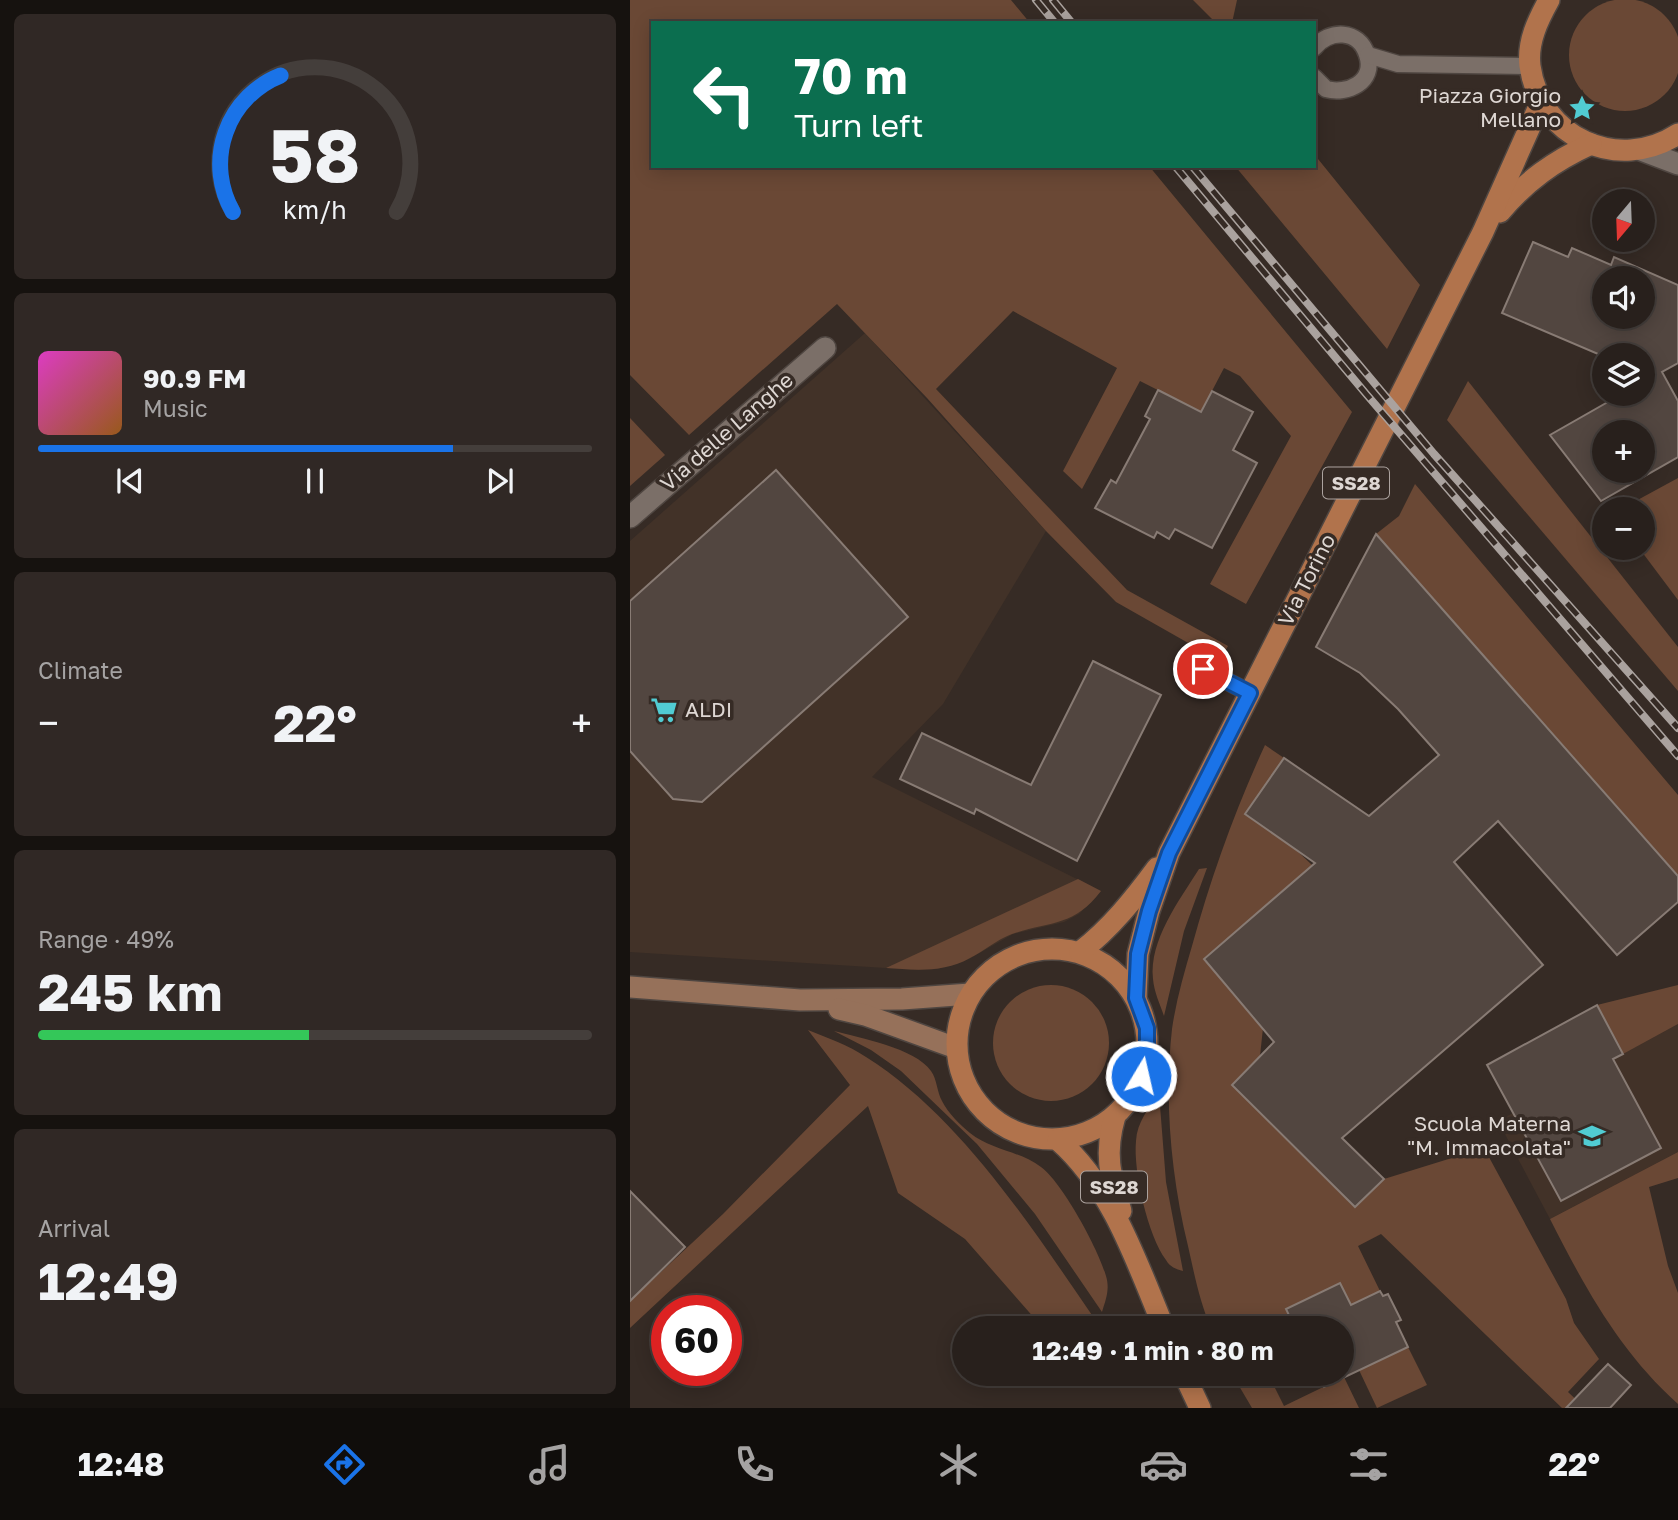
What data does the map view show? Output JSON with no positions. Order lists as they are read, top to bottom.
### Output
{
  "streets": {
    "main road": ["SS28", "Via Torino"],
    "street": ["Via delle Langhe"]
  },
  "places": {
    "place": ["Piazza Giorgio Mellano"],
    "supermarket": ["ALDI"],
    "school or university": ["Scuola Materna \"M. Immacolata\""]
  },
  "north": "bottom",
  "page": {
    "turn": ["70 m", "Turn left"],
    "map_buttons": ["+", "−"],
    "song": ["90.9 FM", "Music"],
    "tile": [
      "Climate",
      ["Range · 49%", "245 km"],
      ["Arrival", "12:49"]
    ],
    "heat": ["−", "22°", "+"],
    "limit": "60",
    "trip": "12:49 · 1 min · 80 m",
    "tabs": ["12:48", "22°"],
    "gauge": ["58", "km/h"]
  }
}
